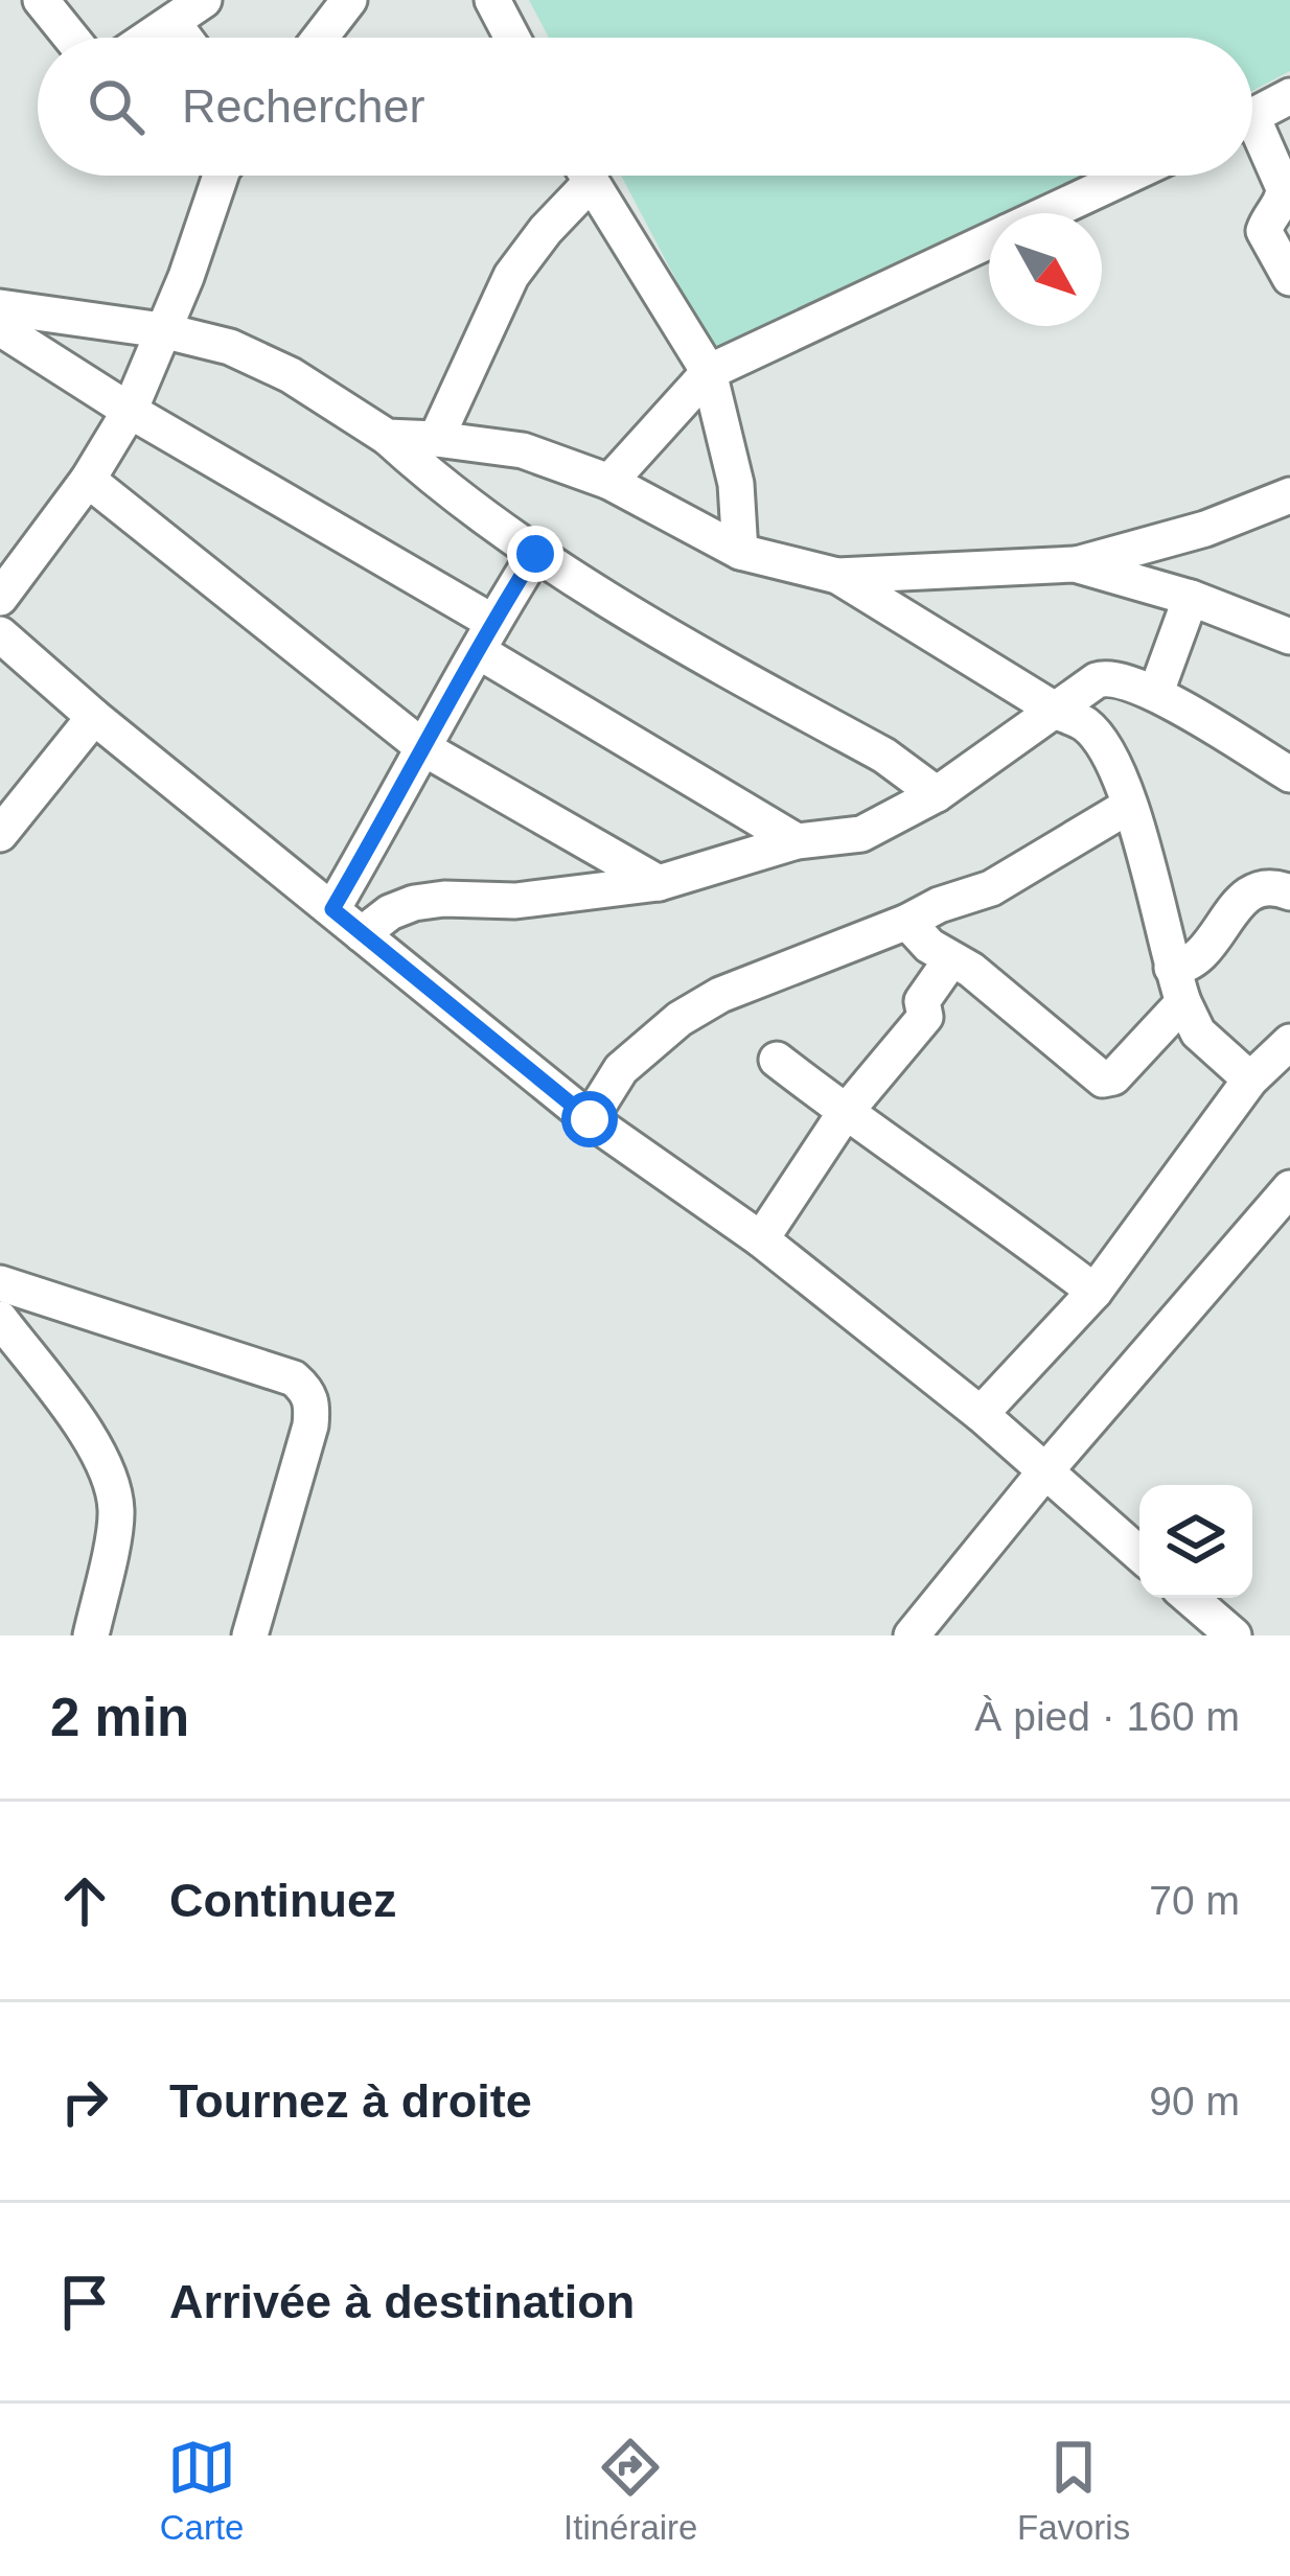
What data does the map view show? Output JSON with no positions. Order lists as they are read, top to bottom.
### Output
{
  "north": "bottom right",
  "page": {
    "search": "Rechercher",
    "heading": ["2 min", "À pied · 160 m"],
    "list": [
      ["Continuez", "70 m"],
      ["Tournez à droite", "90 m"],
      "Arrivée à destination"
    ],
    "nav": ["Carte", "Itinéraire", "Favoris"]
  }
}
